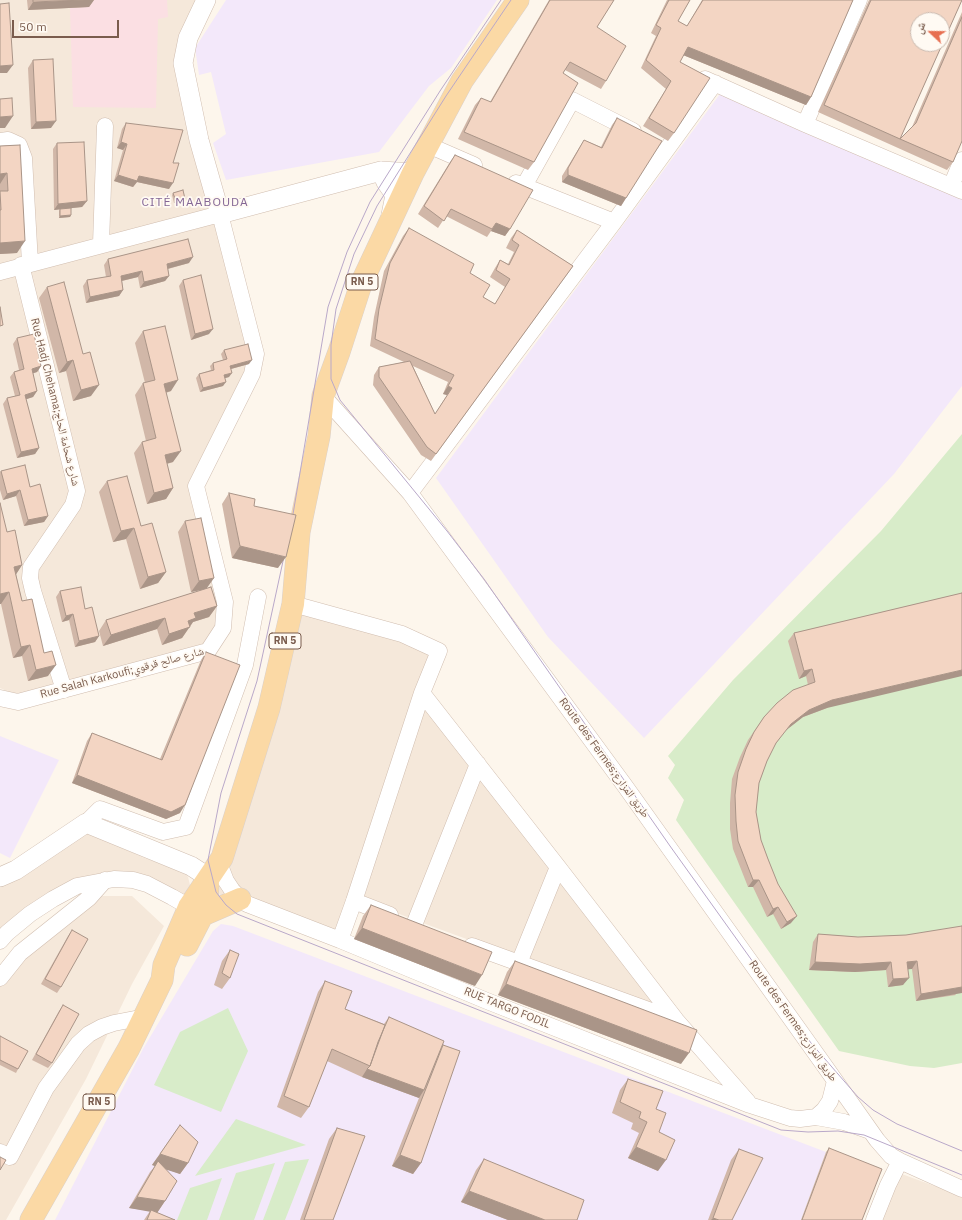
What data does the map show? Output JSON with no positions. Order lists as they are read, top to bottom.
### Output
{
  "streets": {
    "main road": ["RN 5"],
    "street": [
      "Rue Hadj Chehama;شارع شحامة الحاج",
      "Rue Salah Karkoufi;شارع صالح قرقوي",
      "Route des Fermes;طريق المزارع",
      "RUE TARGO FODIL"
    ]
  },
  "crossings": [
    ["RN 5", "Route des Fermes;طريق المزارع"],
    ["RN 5", "RUE TARGO FODIL"],
    ["Rue Hadj Chehama;شارع شحامة الحاج", "Rue Salah Karkoufi;شارع صالح قرقوي"],
    ["Route des Fermes;طريق المزارع", "RUE TARGO FODIL"]
  ],
  "districts": ["CITÉ MAABOUDA"],
  "scale_bar": "50 m",
  "north": "left"
}
